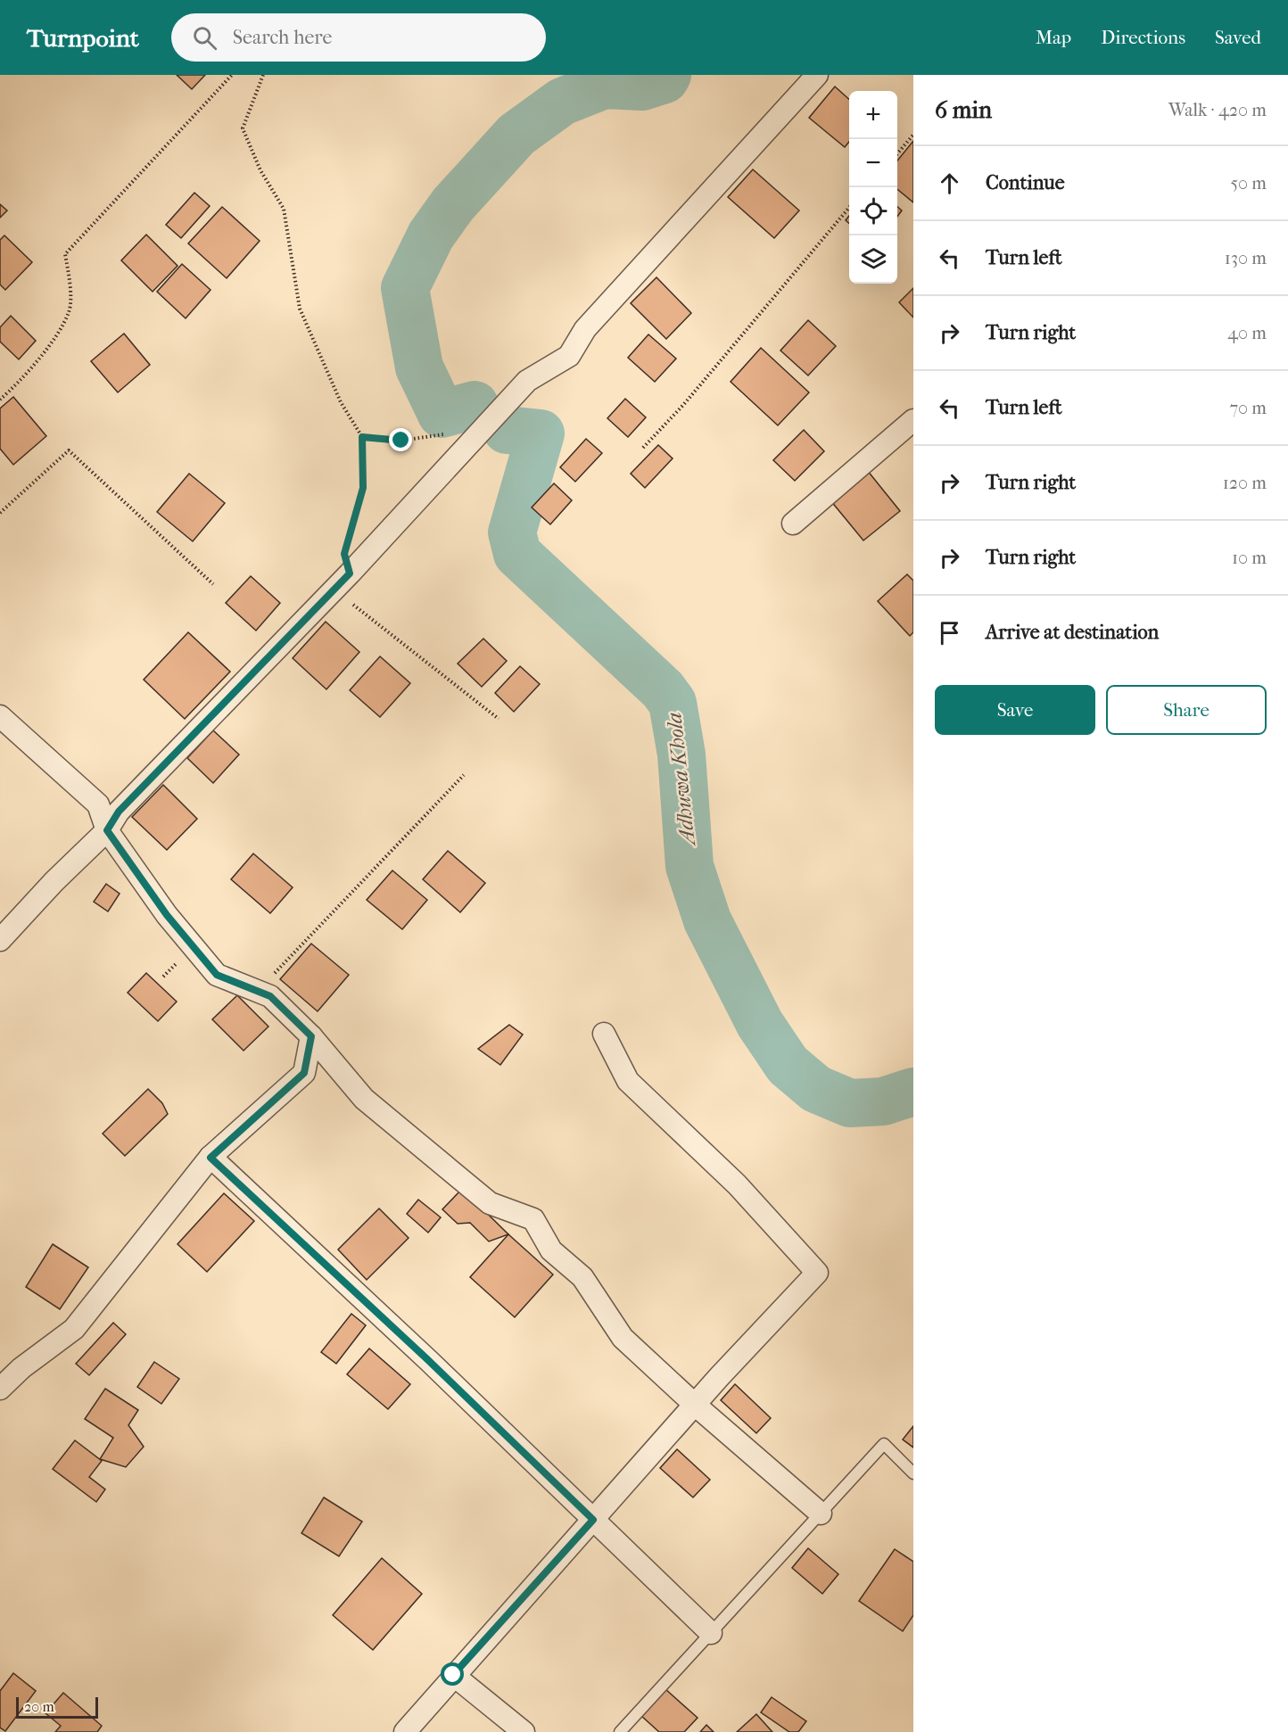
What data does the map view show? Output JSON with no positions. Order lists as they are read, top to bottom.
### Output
{
  "water": ["Adhuwa Khola"],
  "scale_bar": "20 m",
  "page": {
    "header": "Turnpoint",
    "search": "Search here",
    "nav": ["Map", "Directions", "Saved"],
    "heading": ["6 min", "Walk · 420 m"],
    "map_buttons": ["+", "−"],
    "list": [
      ["Continue", "50 m"],
      ["Turn left", "130 m"],
      ["Turn right", "40 m"],
      ["Turn left", "70 m"],
      ["Turn right", "120 m"],
      ["Turn right", "10 m"],
      "Arrive at destination"
    ],
    "buttons": ["Save", "Share"],
    "scale": "20 m"
  }
}
